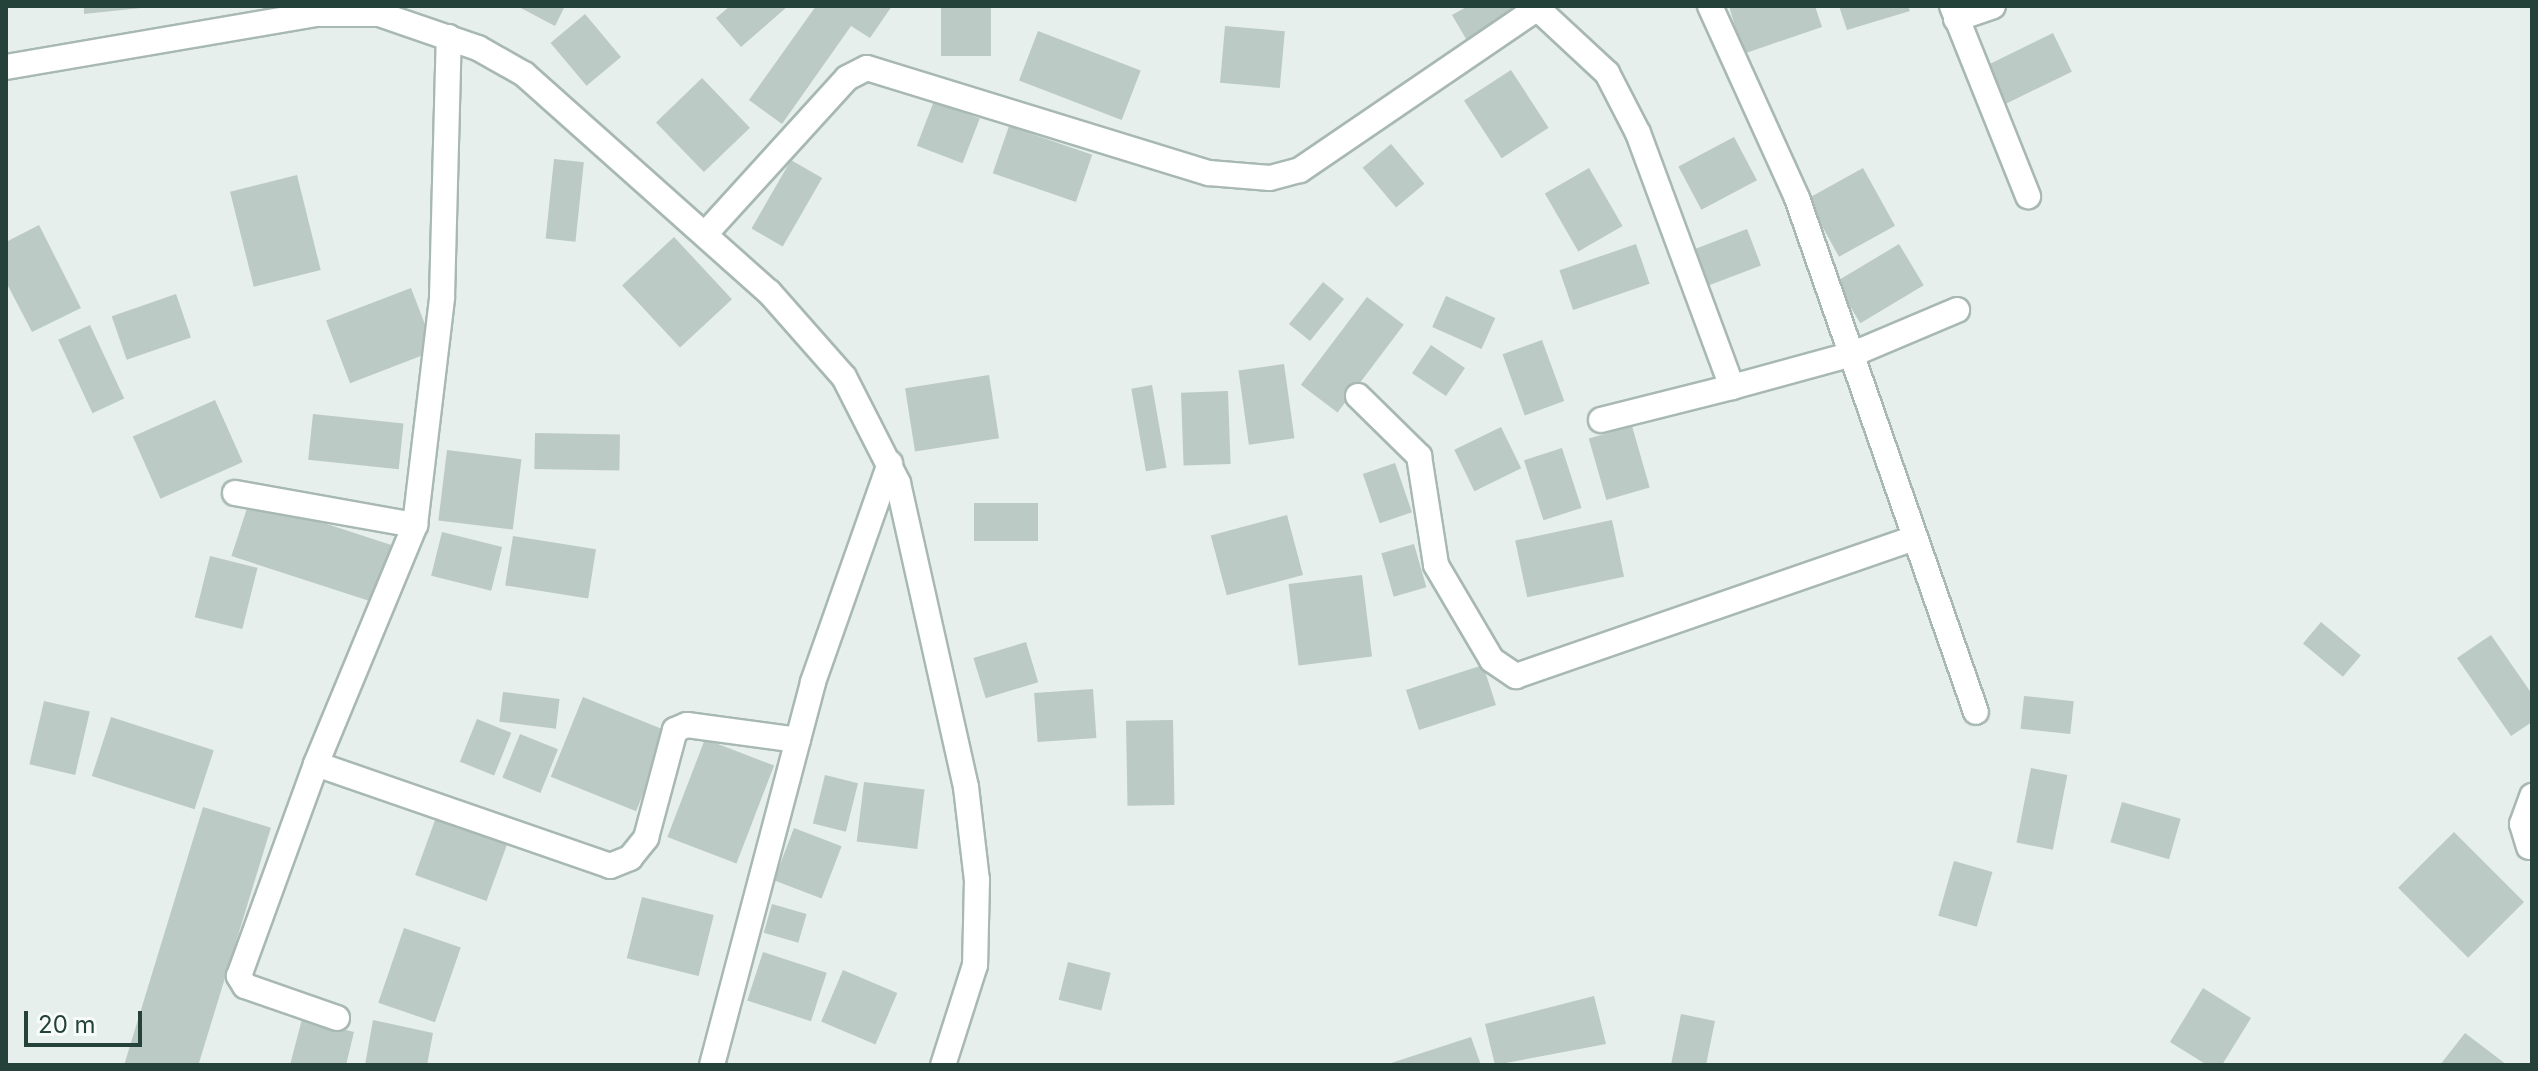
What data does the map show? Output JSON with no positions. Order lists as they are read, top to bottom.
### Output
{
  "scale_bar": "20 m"
}
